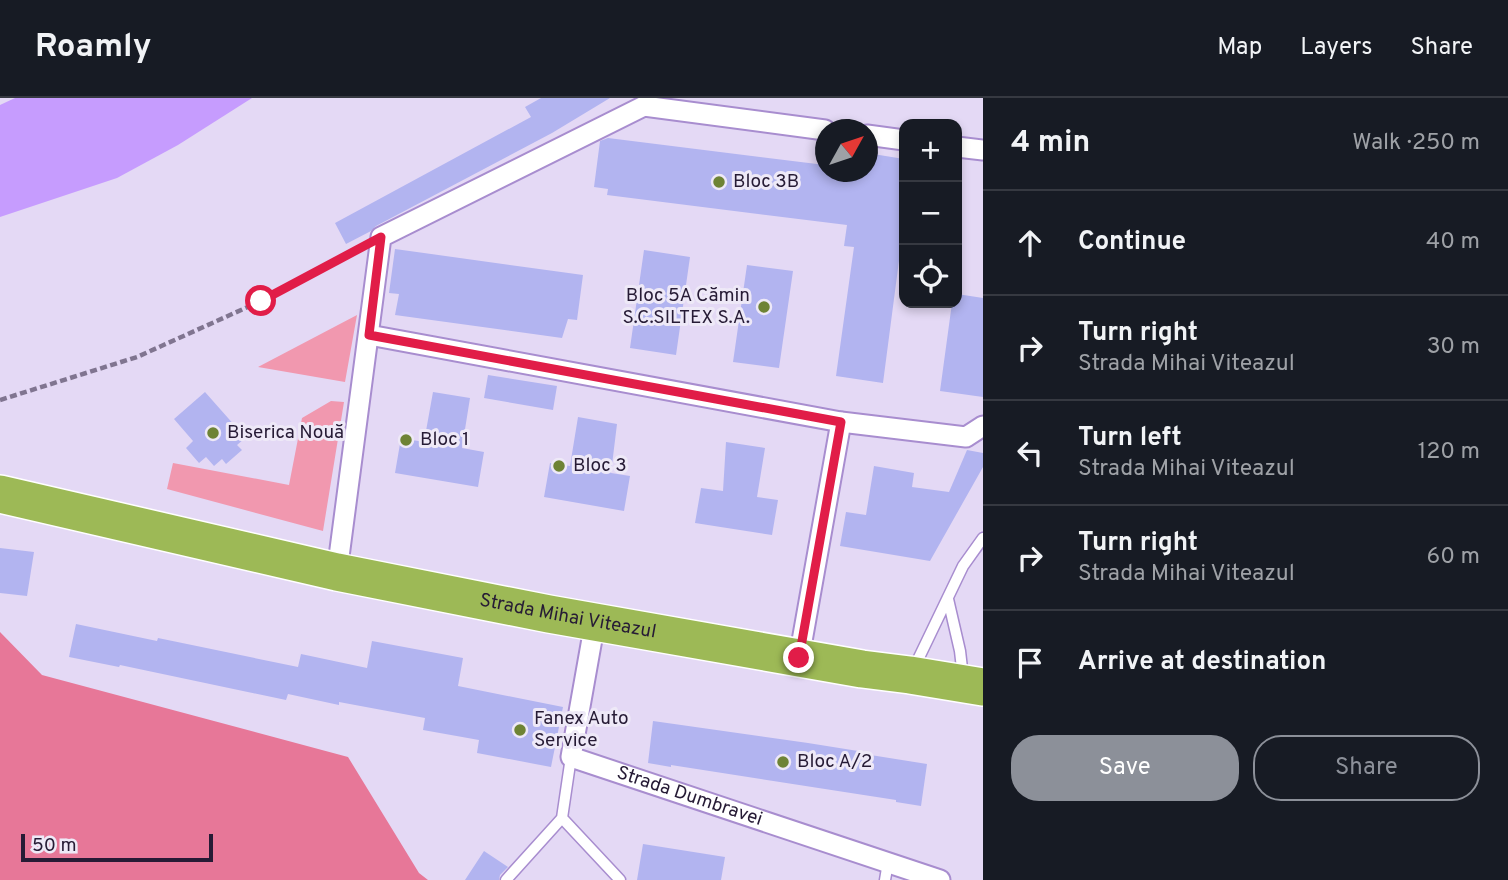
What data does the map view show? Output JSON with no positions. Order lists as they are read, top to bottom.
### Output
{
  "streets": {
    "highway": ["Strada Mihai Viteazul"],
    "street": ["Strada Dumbravei"]
  },
  "places": [
    "Bloc 3B",
    "Bloc 5A Cămin S.C.SILTEX S.A.",
    "Biserica Nouă",
    "Bloc 1",
    "Bloc 3",
    "Fanex Auto Service",
    "Bloc A/2"
  ],
  "scale_bar": "50 m",
  "north": "top right",
  "page": {
    "header": "Roamly",
    "nav": ["Map", "Layers", "Share"],
    "heading": ["4 min", "Walk · 250 m"],
    "map_buttons": ["+", "−"],
    "list": [
      ["Continue", "40 m"],
      ["Turn right", "Strada Mihai Viteazul", "30 m"],
      ["Turn left", "Strada Mihai Viteazul", "120 m"],
      ["Turn right", "Strada Mihai Viteazul", "60 m"],
      "Arrive at destination"
    ],
    "buttons": ["Save", "Share"],
    "scale": "50 m"
  }
}
